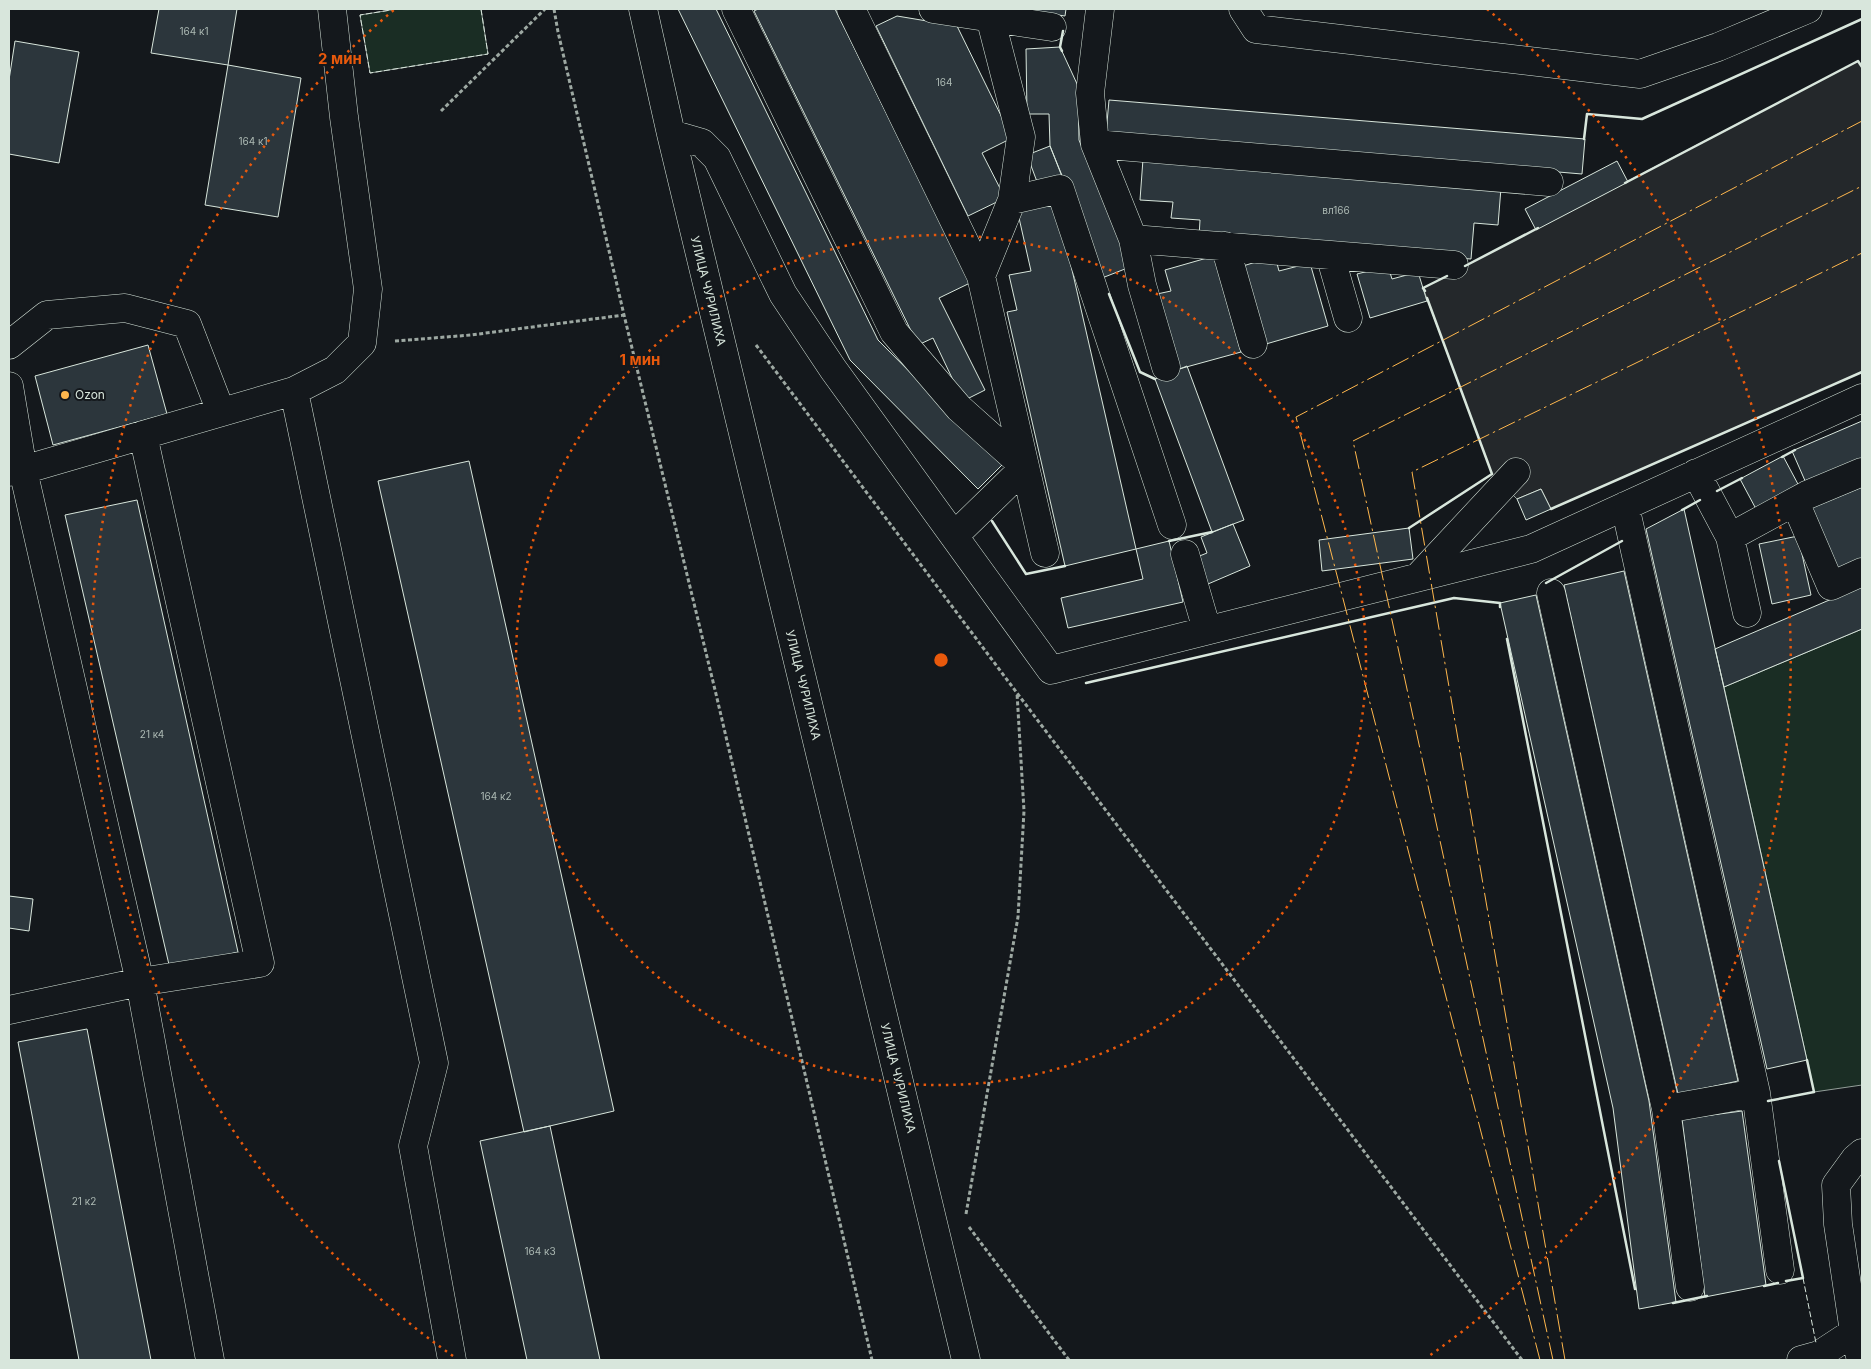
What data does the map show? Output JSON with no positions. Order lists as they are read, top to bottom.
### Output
{
  "streets": {
    "street": ["УЛИЦА ЧУРИЛИХА"]
  },
  "places": ["Ozon"],
  "house_numbers": [
    "164 к1",
    "164",
    "164 к1",
    "вл166",
    "21 к4",
    "164 к2",
    "21 к2",
    "164 к3"
  ],
  "rings": ["2 мин", "1 мин"]
}
